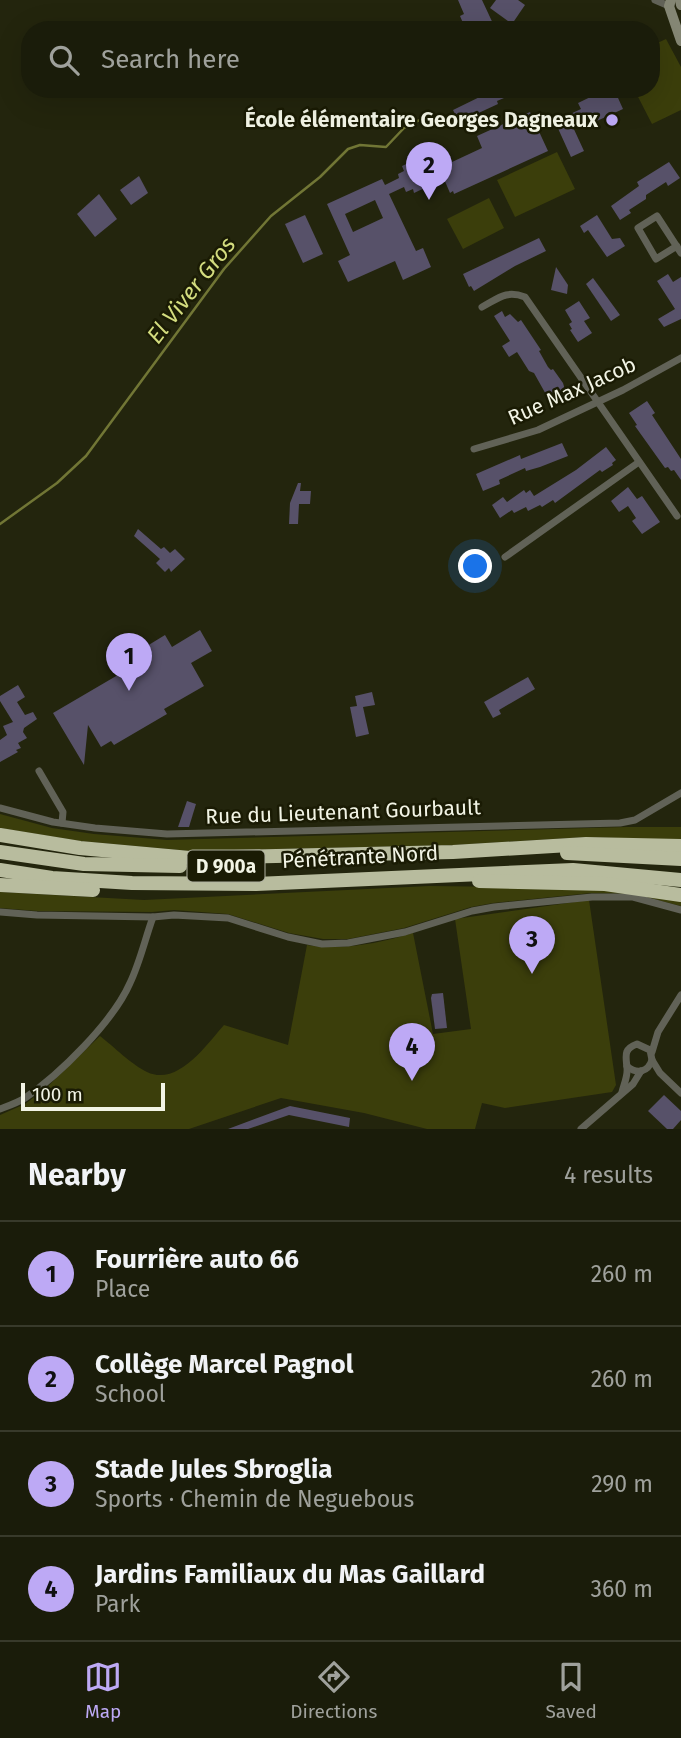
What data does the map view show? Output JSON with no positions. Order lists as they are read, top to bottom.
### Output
{
  "streets": {
    "highway": ["Pénétrante Nord", "D 900a"],
    "street": ["Rue Max Jacob", "Rue du Lieutenant Gourbault"]
  },
  "water": ["El Viver Gros"],
  "places": ["École élémentaire Georges Dagneaux"],
  "scale_bar": "100 m",
  "page": {
    "search": "Search here",
    "pins": [
      "2",
      "1",
      "3",
      "4"
    ],
    "scale": "100 m",
    "heading": ["Nearby", "4 results"],
    "list": [
      {
        "mark": "1",
        "name": "Fourrière auto 66",
        "note": "Place",
        "value": "260 m"
      },
      {
        "mark": "2",
        "name": "Collège Marcel Pagnol",
        "note": "School",
        "value": "260 m"
      },
      {
        "mark": "3",
        "name": "Stade Jules Sbroglia",
        "note": "Sports · Chemin de Neguebous",
        "value": "290 m"
      },
      {
        "mark": "4",
        "name": "Jardins Familiaux du Mas Gaillard",
        "note": "Park",
        "value": "360 m"
      }
    ],
    "nav": ["Map", "Directions", "Saved"]
  }
}
